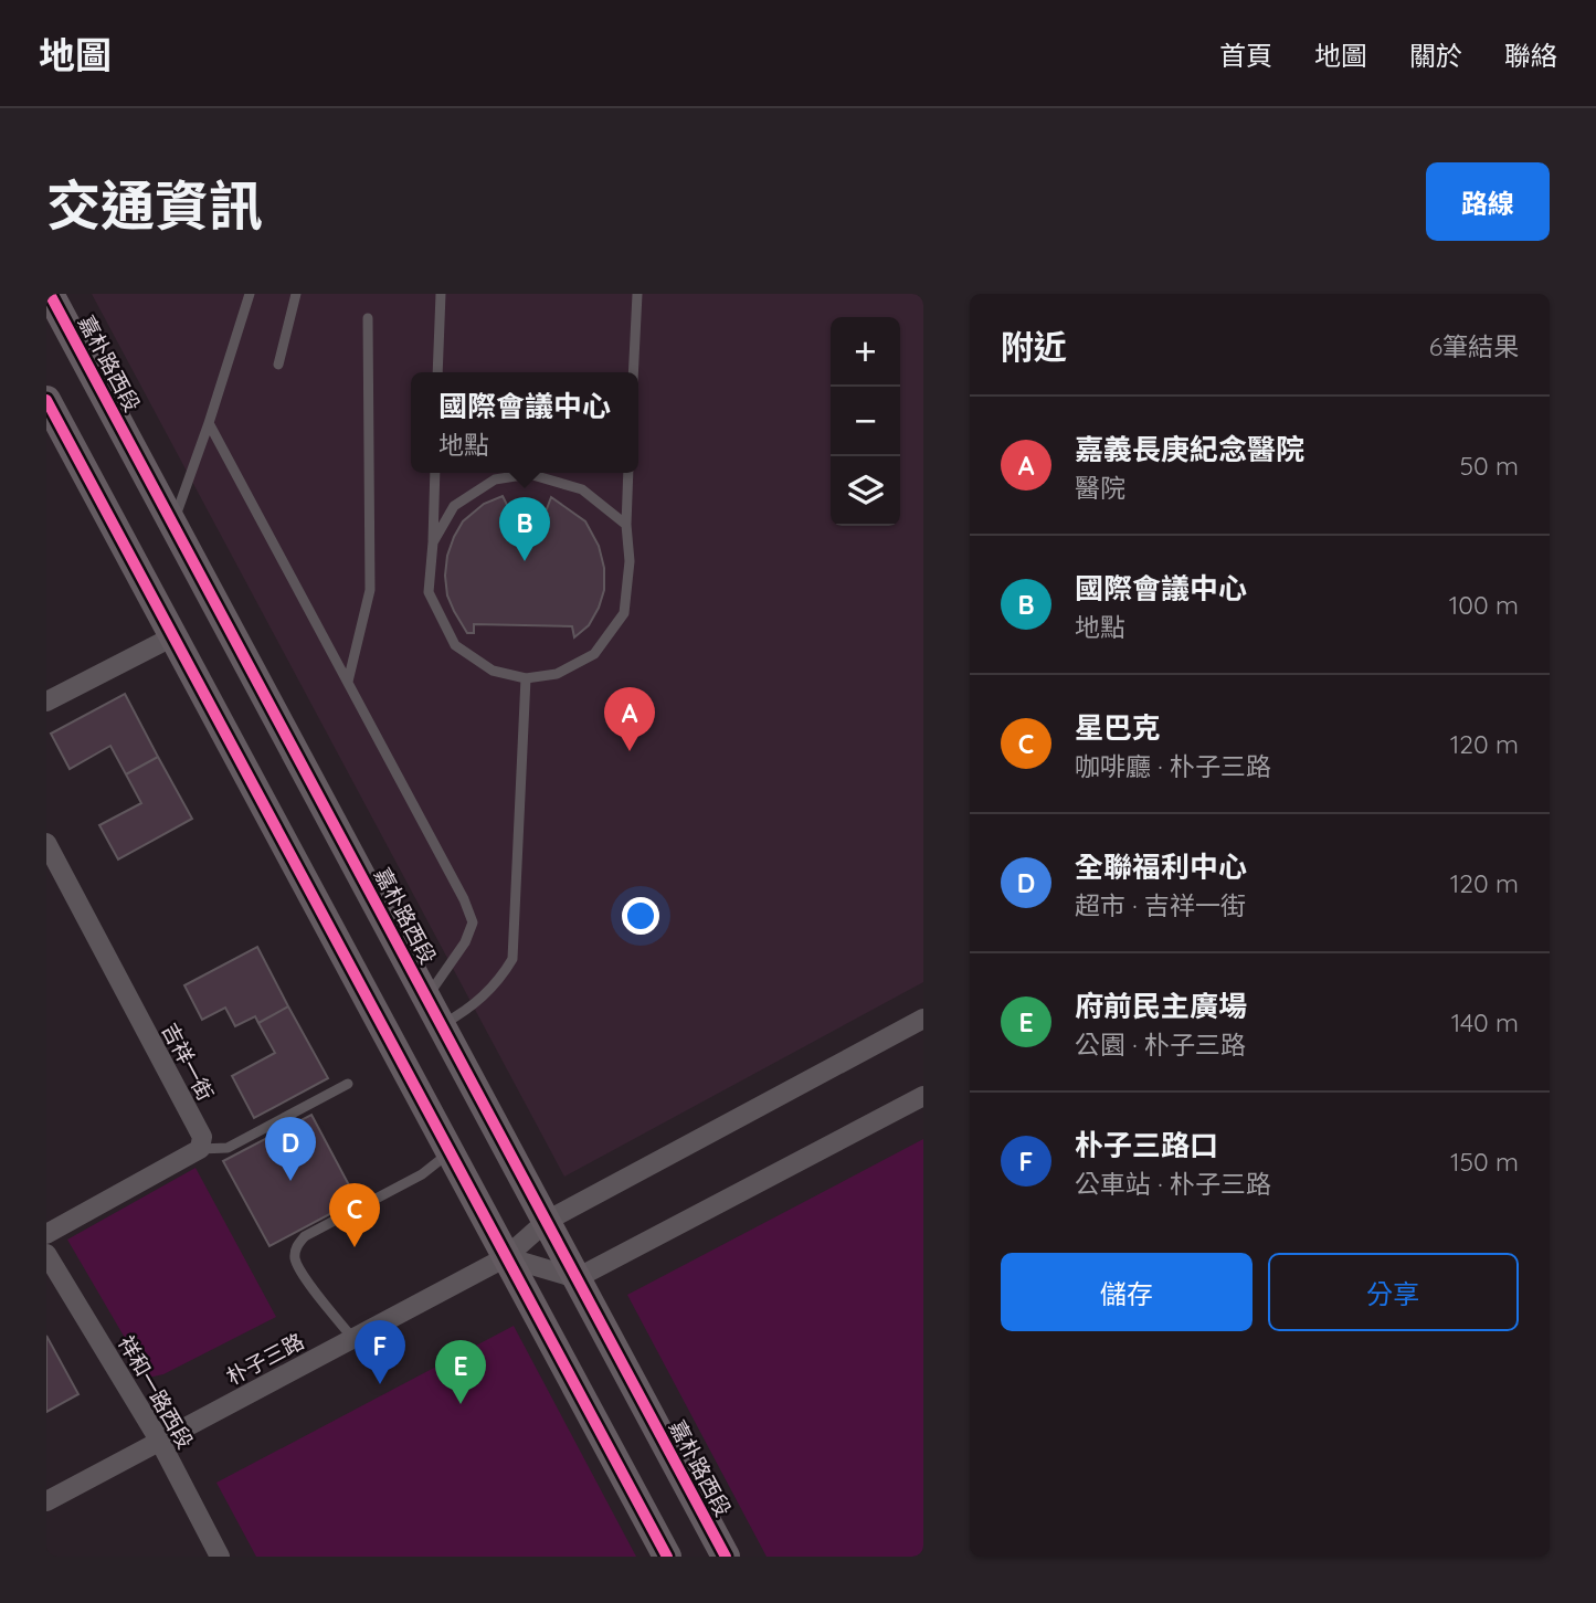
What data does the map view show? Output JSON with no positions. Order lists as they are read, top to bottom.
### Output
{
  "streets": {
    "main road": ["嘉朴路西段"],
    "street": ["吉祥一街", "朴子三路", "祥和一路西段"]
  },
  "crossings": [
    ["嘉朴路西段", "朴子三路"],
    ["朴子三路", "祥和一路西段"]
  ],
  "page": {
    "header": "地圖",
    "nav": [
      "首頁",
      "地圖",
      "關於",
      "聯絡"
    ],
    "title": "交通資訊",
    "buttons": [
      "路線",
      ["儲存", "分享"]
    ],
    "heading": ["附近", "6筆結果"],
    "map_buttons": ["+", "−"],
    "popup": ["國際會議中心", "地點"],
    "list": [
      {
        "mark": "A",
        "name": "嘉義長庚紀念醫院",
        "note": "醫院",
        "value": "50 m"
      },
      {
        "mark": "B",
        "name": "國際會議中心",
        "note": "地點",
        "value": "100 m"
      },
      {
        "mark": "C",
        "name": "星巴克",
        "note": "咖啡廳 · 朴子三路",
        "value": "120 m"
      },
      {
        "mark": "D",
        "name": "全聯福利中心",
        "note": "超市 · 吉祥一街",
        "value": "120 m"
      },
      {
        "mark": "E",
        "name": "府前民主廣場",
        "note": "公園 · 朴子三路",
        "value": "140 m"
      },
      {
        "mark": "F",
        "name": "朴子三路口",
        "note": "公車站 · 朴子三路",
        "value": "150 m"
      }
    ],
    "pins": [
      "B",
      "A",
      "D",
      "C",
      "F",
      "E"
    ]
  }
}
